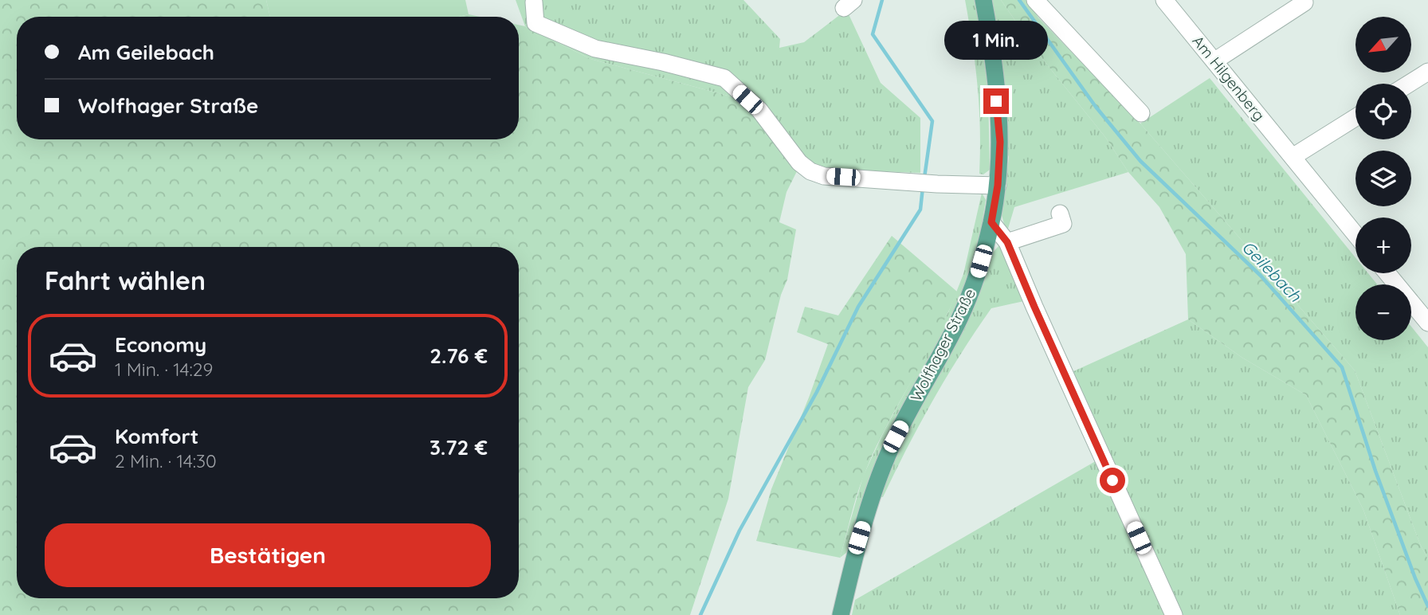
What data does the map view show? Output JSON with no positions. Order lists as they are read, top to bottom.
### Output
{
  "streets": {
    "main road": ["Wolfhager Straße"],
    "street": ["Am Hilgenberg"]
  },
  "water": ["Geilebach"],
  "north": "bottom left",
  "page": {
    "map_buttons": ["+", "−"],
    "banner": ["Am Geilebach", "Wolfhager Straße"],
    "bubble": "1 Min.",
    "heading": "Fahrt wählen",
    "list": [
      {
        "name": "Economy",
        "note": "1 Min. · 14:29",
        "value": "2.76 €"
      },
      {
        "name": "Komfort",
        "note": "2 Min. · 14:30",
        "value": "3.72 €"
      }
    ],
    "buttons": "Bestätigen"
  }
}
